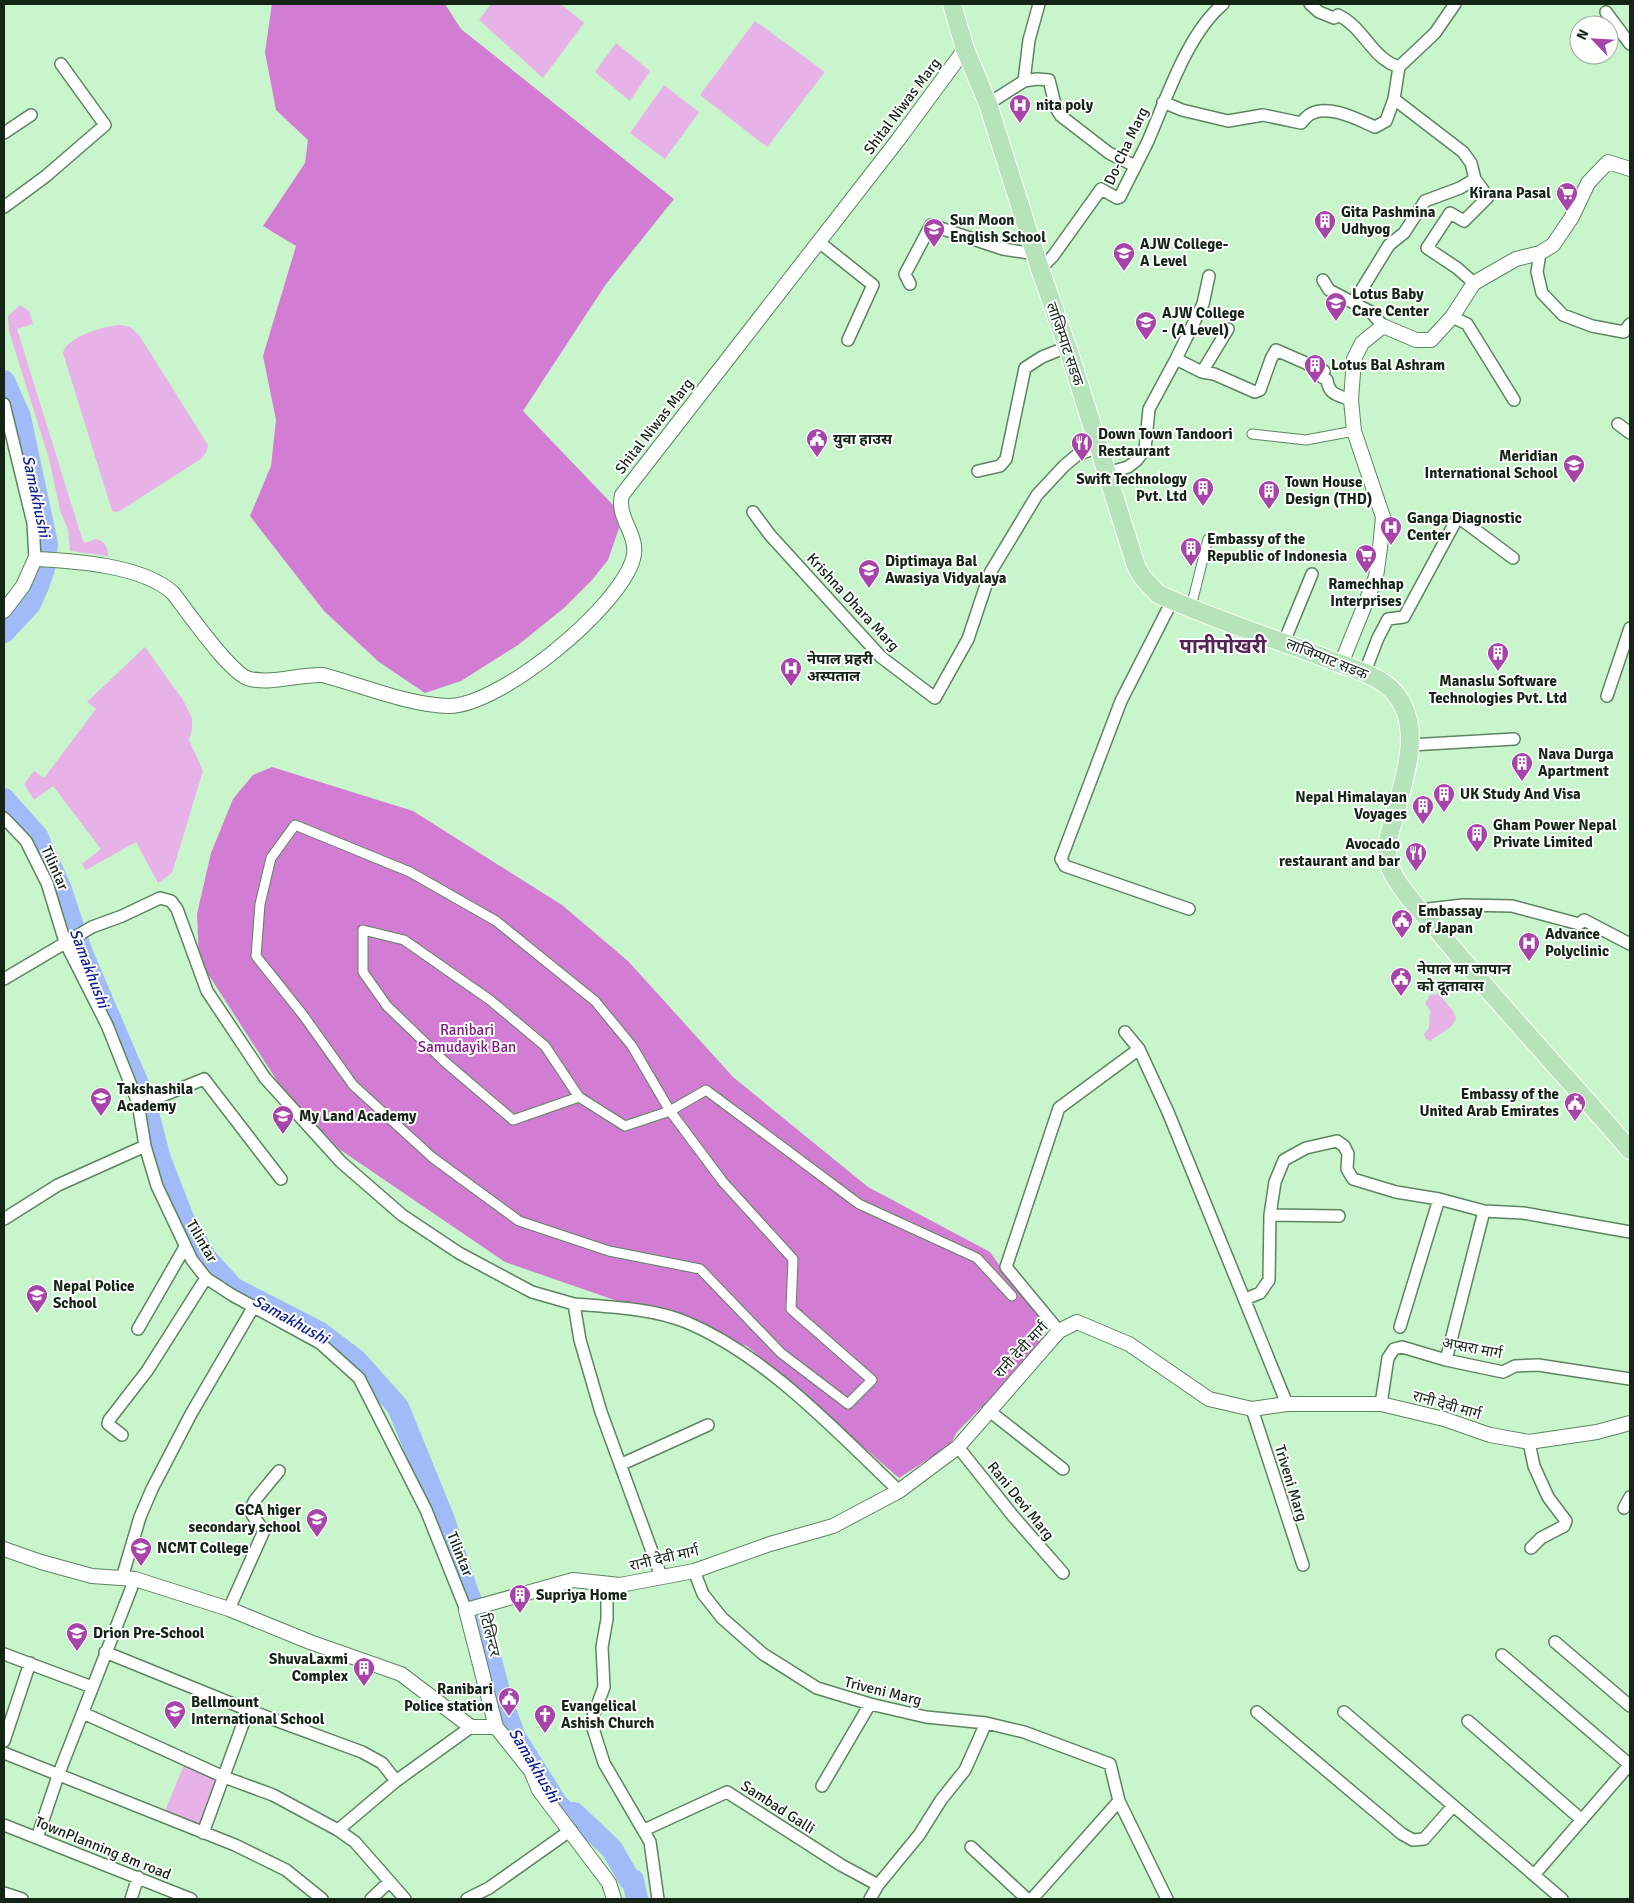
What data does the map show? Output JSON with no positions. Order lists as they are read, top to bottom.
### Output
{
  "streets": {
    "main road": ["लाजिम्पाट सडक"],
    "street": [
      "Shital Niwas Marg",
      "Do-Cha Marg",
      "Krishna Dhara Marg",
      "Tilintar",
      "अप्सरा मार्ग",
      "रानी देवी मार्ग",
      "Triveni Marg",
      "Rani Devi Marg",
      "टिलिन्टर",
      "Sambad Galli",
      "TownPlanning 8m road"
    ]
  },
  "crossings": [
    ["Shital Niwas Marg", "लाजिम्पाट सडक"],
    ["Do-Cha Marg", "लाजिम्पाट सडक"],
    ["लाजिम्पाट सडक", "Krishna Dhara Marg"],
    ["Tilintar", "रानी देवी मार्ग"],
    ["Tilintar", "टिलिन्टर"],
    ["अप्सरा मार्ग", "रानी देवी मार्ग"],
    ["रानी देवी मार्ग", "Triveni Marg"],
    ["रानी देवी मार्ग", "Rani Devi Marg"],
    ["रानी देवी मार्ग", "टिलिन्टर"]
  ],
  "districts": ["पानीपोखरी"],
  "water": ["Samakhushi"],
  "parks": ["Ranibari Samudayik Ban"],
  "places": {
    "hospital": [
      "nita poly",
      "Ganga Diagnostic Center",
      "नेपाल प्रहरी अस्पताल",
      "Advance Polyclinic"
    ],
    "supermarket": ["Kirana Pasal", "Ramechhap Interprises"],
    "building": [
      "Gita Pashmina Udhyog",
      "Lotus Bal Ashram",
      "Swift Technology Pvt. Ltd",
      "Town House Design (THD)",
      "Embassy of the Republic of Indonesia",
      "Manaslu Software Technologies Pvt. Ltd",
      "Nava Durga Apartment",
      "UK Study And Visa",
      "Nepal Himalayan Voyages",
      "Gham Power Nepal Private Limited",
      "Supriya Home",
      "ShuvaLaxmi Complex"
    ],
    "school or university": [
      "Sun Moon English School",
      "AJW College- A Level",
      "Lotus Baby Care Center",
      "AJW College - (A Level)",
      "Meridian International School",
      "Diptimaya Bal Awasiya Vidyalaya",
      "Takshashila Academy",
      "My Land Academy",
      "Nepal Police School",
      "GCA higer secondary school",
      "NCMT College",
      "Drion Pre-School",
      "Bellmount International School"
    ],
    "public building": [
      "युवा हाउस",
      "Embassay of Japan",
      "नेपाल मा जापान को दूतावास",
      "Embassy of the United Arab Emirates",
      "Ranibari Police station"
    ],
    "restaurant": ["Down Town Tandoori Restaurant", "Avocado restaurant and bar"],
    "church": ["Evangelical Ashish Church"]
  },
  "north": "top left"
}
